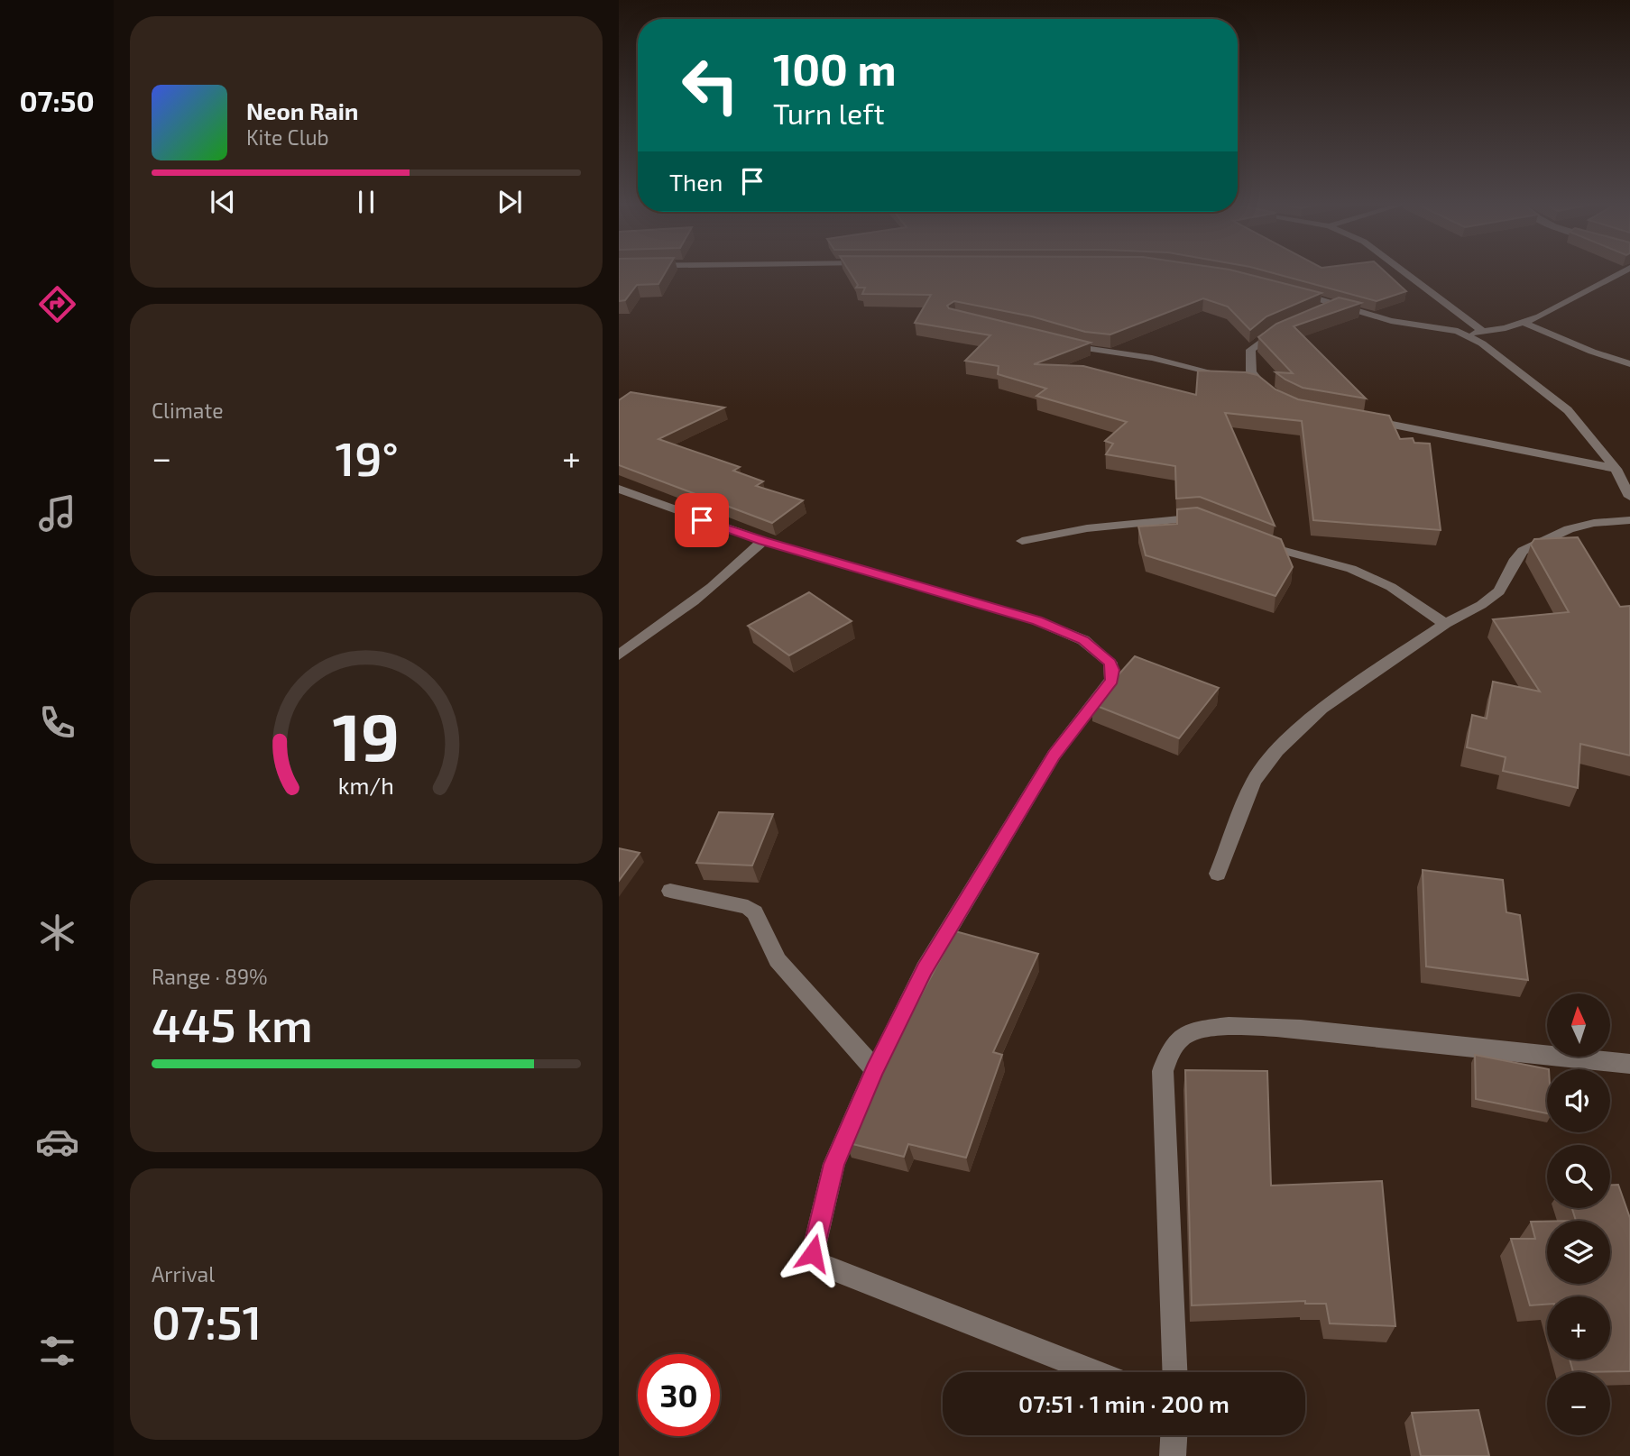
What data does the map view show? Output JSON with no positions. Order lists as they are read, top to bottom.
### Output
{
  "north": "top",
  "page": {
    "tabs": "07:50",
    "turn": ["100 m", "Turn left"],
    "song": ["Neon Rain", "Kite Club"],
    "then": "Then",
    "tile": [
      "Climate",
      ["Range · 89%", "445 km"],
      ["Arrival", "07:51"]
    ],
    "heat": ["−", "19°", "+"],
    "map_buttons": ["+", "−"],
    "limit": "30",
    "trip": "07:51 · 1 min · 200 m",
    "gauge": ["19", "km/h"]
  }
}
